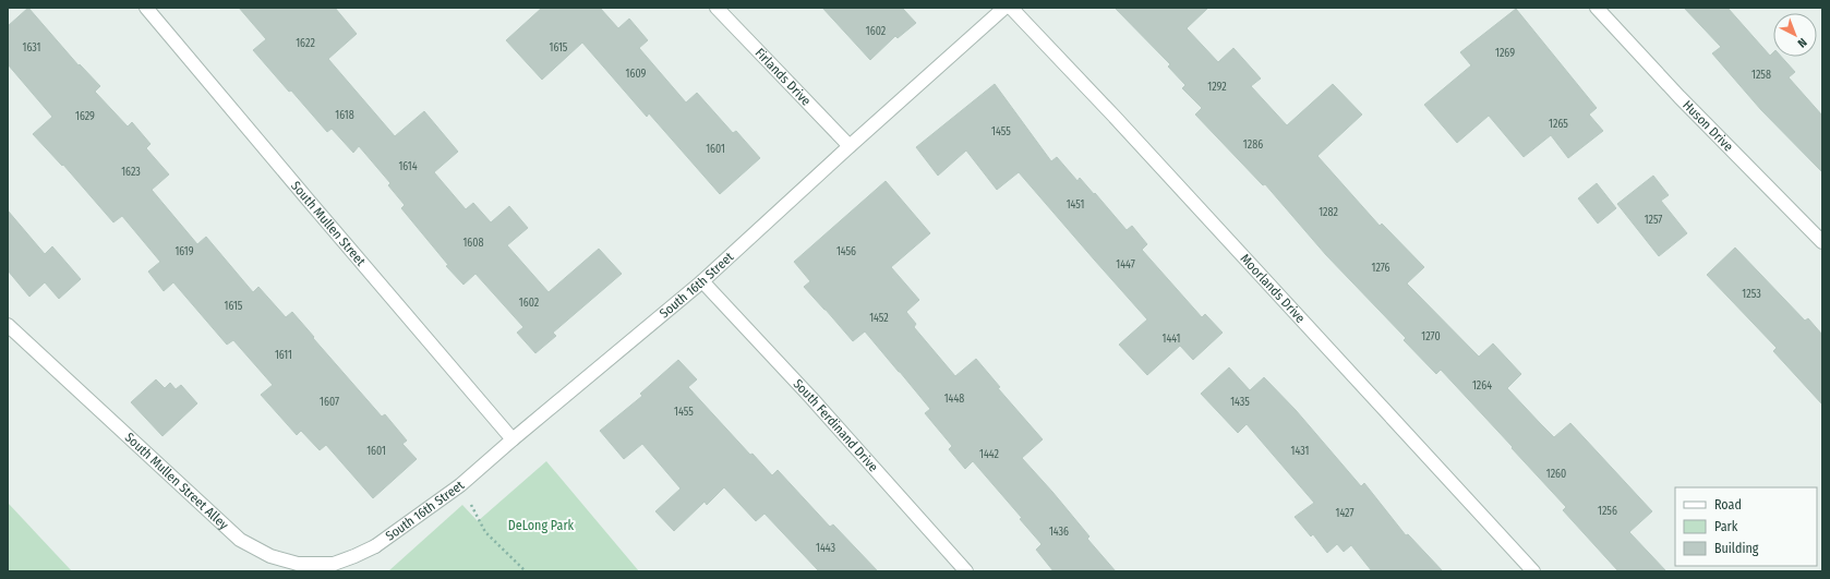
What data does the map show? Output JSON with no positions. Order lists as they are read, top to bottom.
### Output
{
  "streets": {
    "street": [
      "Firlands Drive",
      "Huson Drive",
      "South Mullen Street",
      "South 16th Street",
      "Moorlands Drive",
      "South Ferdinand Drive",
      "South Mullen Street Alley"
    ]
  },
  "crossings": [
    ["Firlands Drive", "South 16th Street"],
    ["South Mullen Street", "South 16th Street"],
    ["South 16th Street", "South Ferdinand Drive"],
    ["South 16th Street", "South Mullen Street Alley"]
  ],
  "parks": ["DeLong Park"],
  "house_numbers": [
    "1602",
    "1622",
    "1631",
    "1615",
    "1269",
    "1609",
    "1258",
    "1292",
    "1618",
    "1629",
    "1265",
    "1455",
    "1286",
    "1601",
    "1614",
    "1623",
    "1451",
    "1282",
    "1257",
    "1608",
    "1619",
    "1456",
    "1447",
    "1276",
    "1253",
    "1602",
    "1615",
    "1452",
    "1270",
    "1441",
    "1611",
    "1264",
    "1448",
    "1607",
    "1435",
    "1455",
    "1601",
    "1431",
    "1442",
    "1260",
    "1256",
    "1427",
    "1436",
    "1443"
  ],
  "legend": ["Road", "Park", "Building"],
  "north": "bottom right"
}
